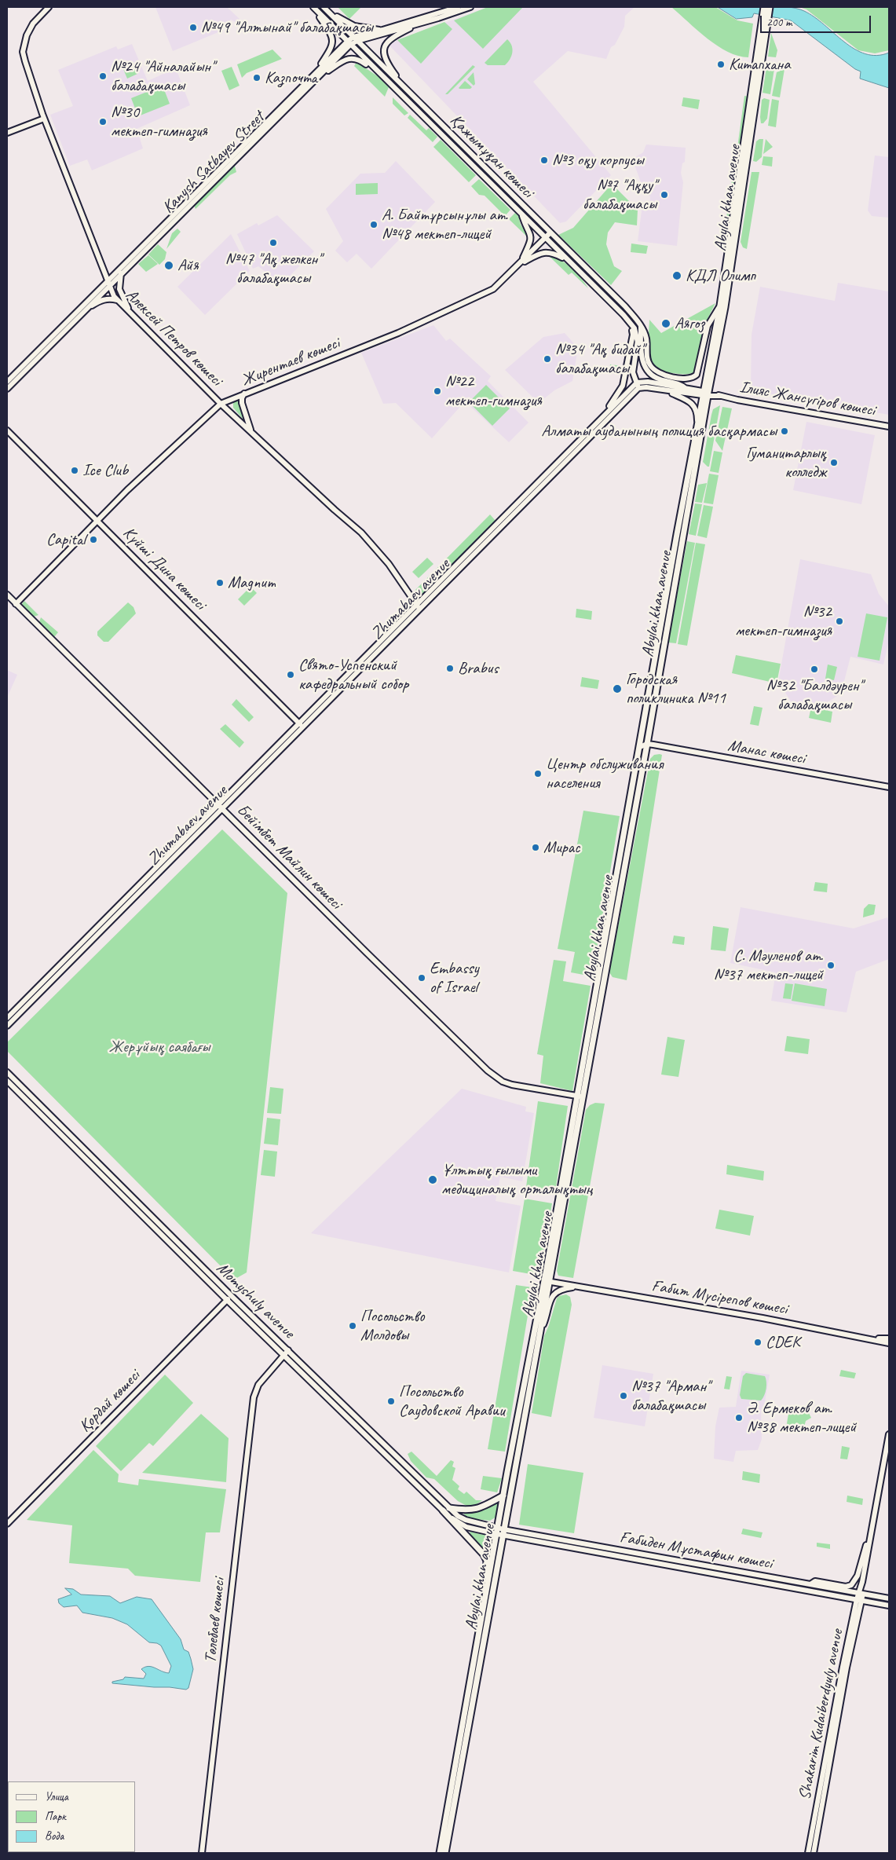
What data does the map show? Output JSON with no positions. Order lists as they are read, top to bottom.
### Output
{
  "streets": {
    "main road": [
      "Қажымұқан көшесі",
      "Kanysh Satbayev Street",
      "Abylai khan avenue",
      "Алексей Петров көшесі",
      "Жирентаев көшесі",
      "Ілияс Жансүгіров көшесі",
      "Күйші Дина көшесі",
      "Zhumabaev avenue",
      "Манас көшесі",
      "Бейімбет Майлин көшесі",
      "Ғабит Мүсірепов көшесі",
      "Momyshuly avenue",
      "Қордай көшесі",
      "Ғабиден Мұстафин көшесі",
      "Төлебаев көшесі",
      "Shakarim Kudaiberdyuly avenue"
    ]
  },
  "crossings": [
    ["Қажымұқан көшесі", "Kanysh Satbayev Street"],
    ["Қажымұқан көшесі", "Жирентаев көшесі"],
    ["Kanysh Satbayev Street", "Алексей Петров көшесі"],
    ["Abylai khan avenue", "Ілияс Жансүгіров көшесі"],
    ["Abylai khan avenue", "Манас көшесі"],
    ["Abylai khan avenue", "Бейімбет Майлин көшесі"],
    ["Abylai khan avenue", "Ғабит Мүсірепов көшесі"],
    ["Abylai khan avenue", "Momyshuly avenue"],
    ["Abylai khan avenue", "Ғабиден Мұстафин көшесі"],
    ["Алексей Петров көшесі", "Жирентаев көшесі"],
    ["Алексей Петров көшесі", "Zhumabaev avenue"],
    ["Жирентаев көшесі", "Күйші Дина көшесі"],
    ["Жирентаев көшесі", "Бейімбет Майлин көшесі"],
    ["Күйші Дина көшесі", "Zhumabaev avenue"],
    ["Zhumabaev avenue", "Бейімбет Майлин көшесі"],
    ["Momyshuly avenue", "Қордай көшесі"],
    ["Momyshuly avenue", "Ғабиден Мұстафин көшесі"],
    ["Momyshuly avenue", "Төлебаев көшесі"],
    ["Ғабиден Мұстафин көшесі", "Shakarim Kudaiberdyuly avenue"]
  ],
  "parks": ["Жерұйық саябағы"],
  "places": [
    "№49 \"Алтынай\" балабақшасы",
    "Китапхана",
    "№24 \"Айналайын\" балабақшасы",
    "Казпочта",
    "№30 мектеп-гимназия",
    "№3 оқу корпусы",
    "№7 \"Аққу\" балабақшасы",
    "А. Байтұрсынұлы ат. №48 мектеп-лицей",
    "№47 \"Ақ желкен\" балабақшасы",
    "Айя",
    "КДЛ Олимп",
    "Аягоз",
    "№34 \"Ақ бидай\" балабақшасы",
    "№22 мектеп-гимназия",
    "Алматы ауданының полиция басқармасы",
    "Гуманитарлық колледж",
    "Ice Club",
    "Capital",
    "Magnum",
    "№32 мектеп-гимназия",
    "Brabus",
    "№32 \"Балдәурен\" балабақшасы",
    "Свято-Успенский кафедральный собор",
    "Городская поликлиника №11",
    "Центр обслуживания населения",
    "Мирас",
    "С. Мәуленов ат. №37 мектеп-лицей",
    "Embassy of Israel",
    "Ұлттық ғылыми медициналық орталықтың",
    "Посольство Молдовы",
    "CDEK",
    "№37 \"Арман\" балабақшасы",
    "Посольство Саудовской Аравии",
    "Ә. Ермеков ат. №38 мектеп-лицей"
  ],
  "legend": ["Улица", "Парк", "Вода"],
  "scale_bar": "200 m"
}
